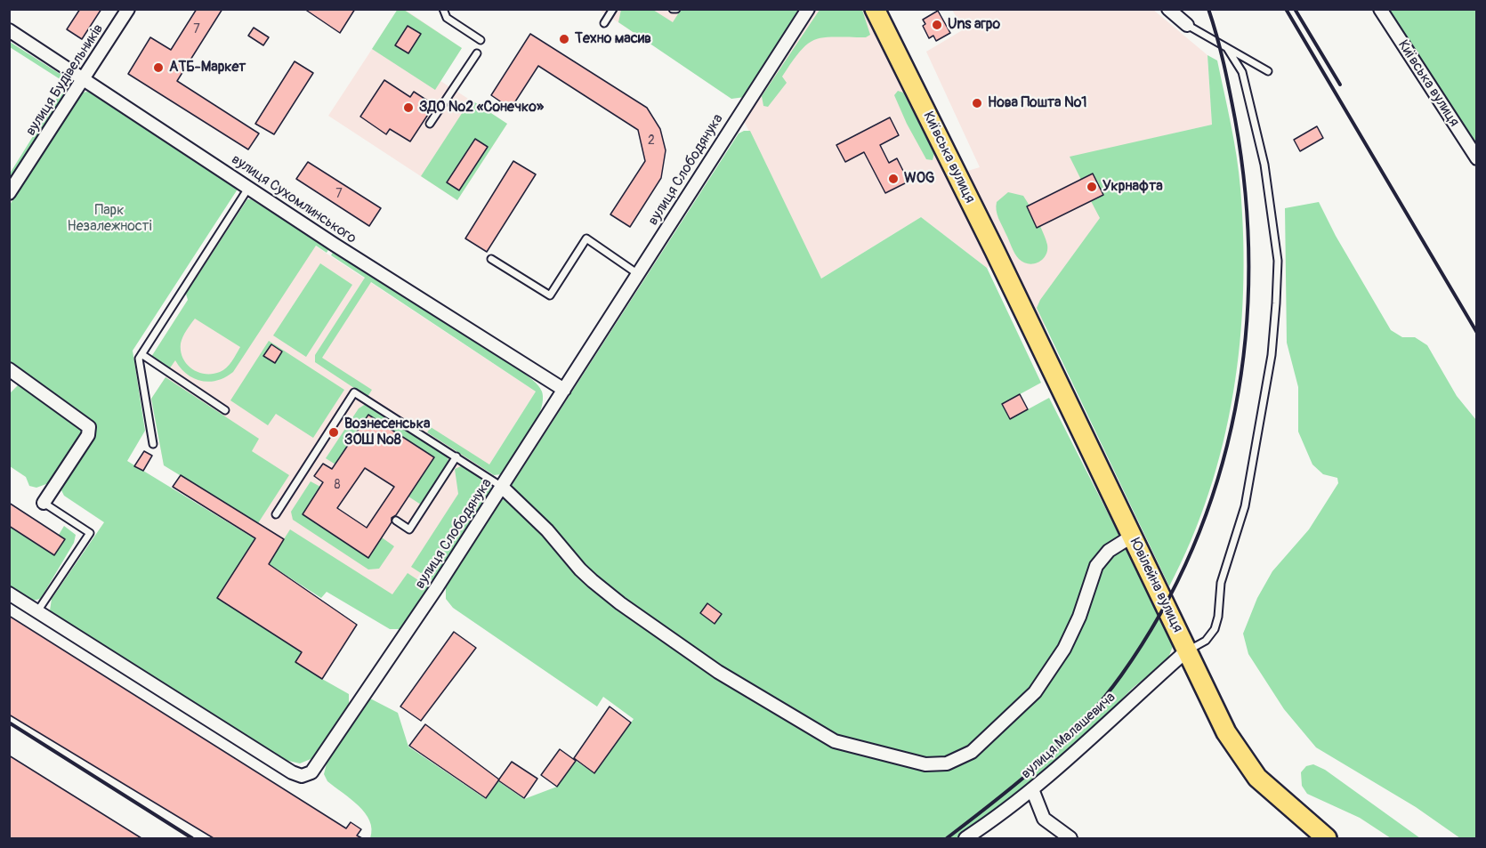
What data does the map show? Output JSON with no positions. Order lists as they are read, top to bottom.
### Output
{
  "streets": {
    "main road": ["Київська вулиця", "Ювілейна вулиця"],
    "street": [
      "вулиця Будівельників",
      "вулиця Слободянука",
      "вулиця Сухомлинського",
      "вулиця Малашевича"
    ]
  },
  "crossings": [
    ["вулиця Будівельників", "вулиця Сухомлинського"],
    ["Київська вулиця", "Ювілейна вулиця"],
    ["вулиця Слободянука", "вулиця Сухомлинського"],
    ["Ювілейна вулиця", "вулиця Малашевича"]
  ],
  "parks": ["Парк Незалежності"],
  "places": [
    "Uns агро",
    "Техно масив",
    "АТБ-Маркет",
    "Нова Пошта №1",
    "ЗДО №2 «Сонечко»",
    "WOG",
    "Укрнафта",
    "Вознесенська ЗОШ №8"
  ],
  "house_numbers": [
    "7",
    "2",
    "7",
    "8"
  ]
}
